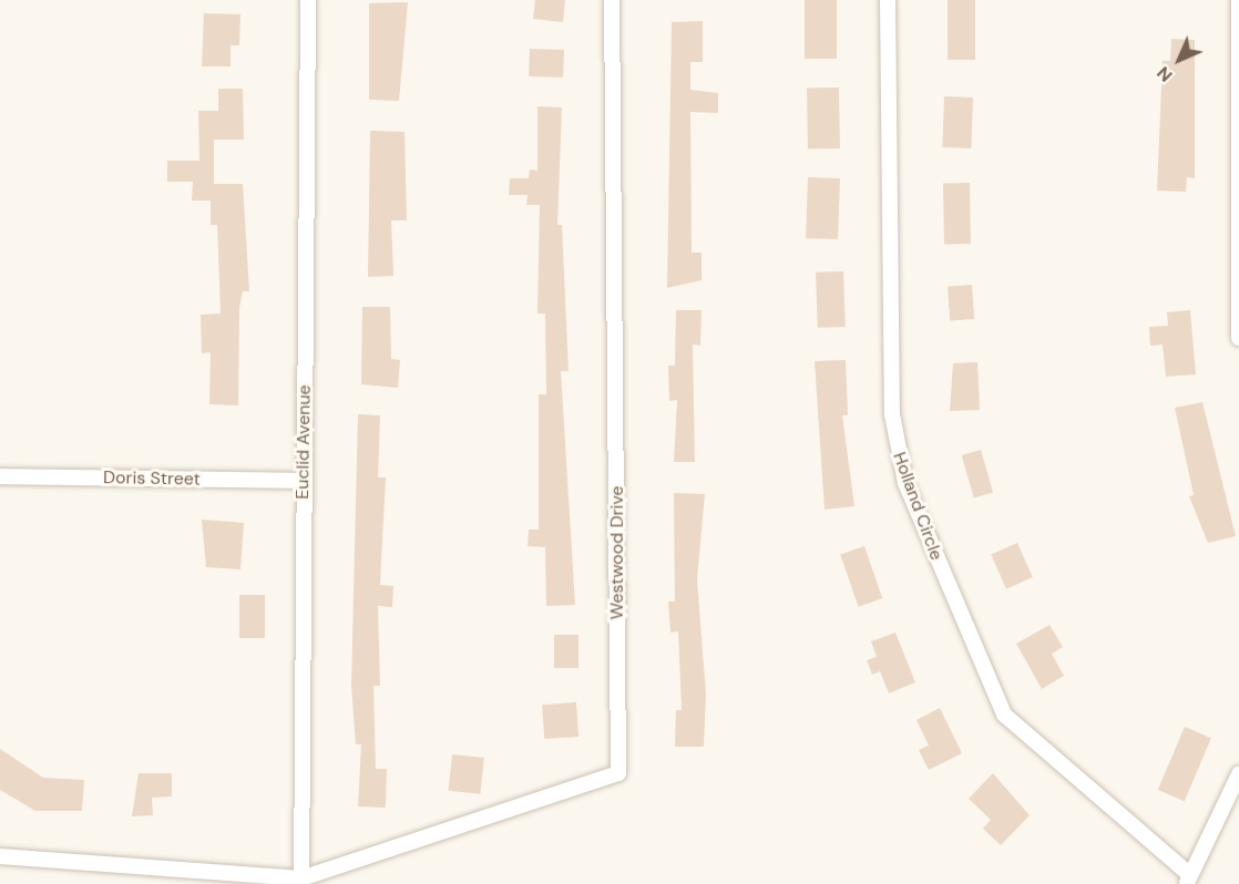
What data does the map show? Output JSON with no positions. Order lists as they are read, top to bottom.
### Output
{
  "streets": {
    "street": [
      "Euclid Avenue",
      "Doris Street",
      "Holland Circle",
      "Westwood Drive"
    ]
  },
  "crossings": [
    ["Euclid Avenue", "Doris Street"],
    ["Euclid Avenue", "Westwood Drive"]
  ],
  "north": "bottom left"
}
